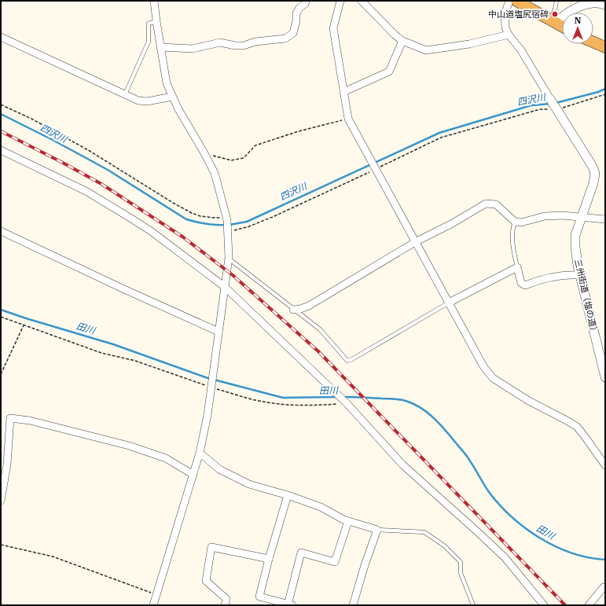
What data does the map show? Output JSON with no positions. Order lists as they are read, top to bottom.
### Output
{
  "streets": {
    "street": ["三州街道（塩の道）"]
  },
  "water": ["四沢川", "田川"],
  "places": ["中山道塩尻宿碑"],
  "north": "top"
}
